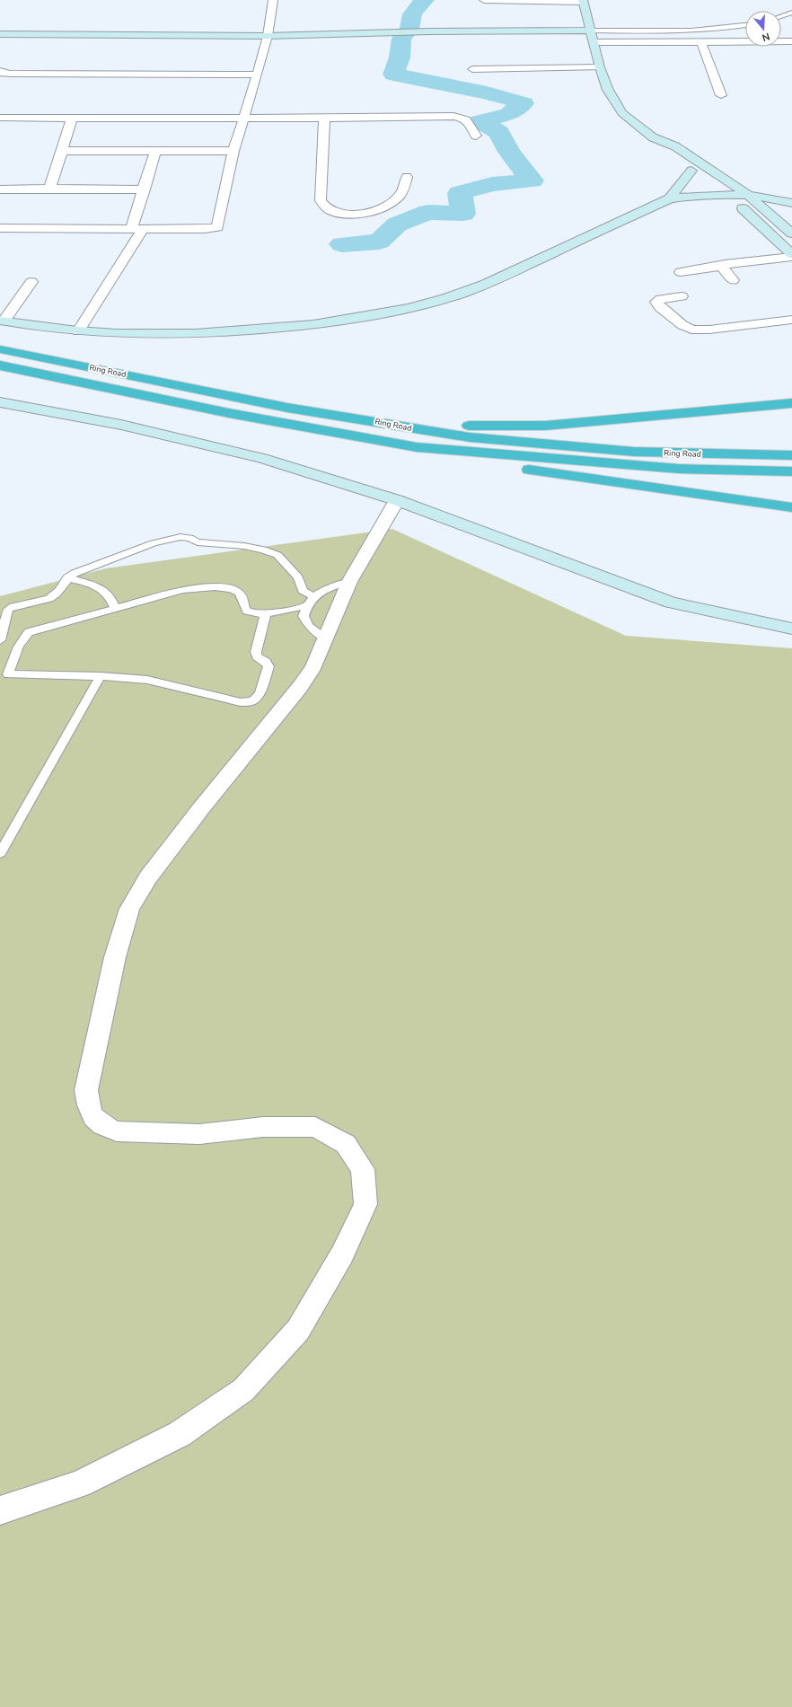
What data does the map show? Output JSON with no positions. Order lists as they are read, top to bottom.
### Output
{
  "streets": {
    "highway": ["Ring Road"]
  },
  "north": "bottom"
}
